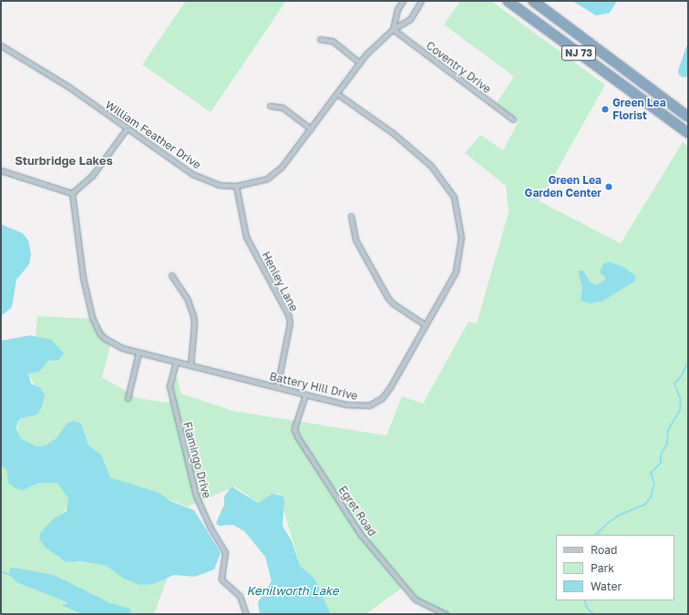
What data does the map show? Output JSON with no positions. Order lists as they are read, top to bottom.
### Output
{
  "streets": {
    "highway": ["NJ 73"],
    "street": [
      "Coventry Drive",
      "William Feather Drive",
      "Henley Lane",
      "Battery Hill Drive",
      "Flamingo Drive",
      "Egret Road"
    ]
  },
  "crossings": [
    ["Coventry Drive", "William Feather Drive"],
    ["William Feather Drive", "Henley Lane"],
    ["William Feather Drive", "Battery Hill Drive"],
    ["Henley Lane", "Battery Hill Drive"],
    ["Battery Hill Drive", "Flamingo Drive"],
    ["Battery Hill Drive", "Egret Road"]
  ],
  "districts": ["Sturbridge Lakes"],
  "water": ["Kenilworth Lake"],
  "places": ["Green Lea Florist", "Green Lea Garden Center"],
  "legend": ["Road", "Park", "Water"]
}
